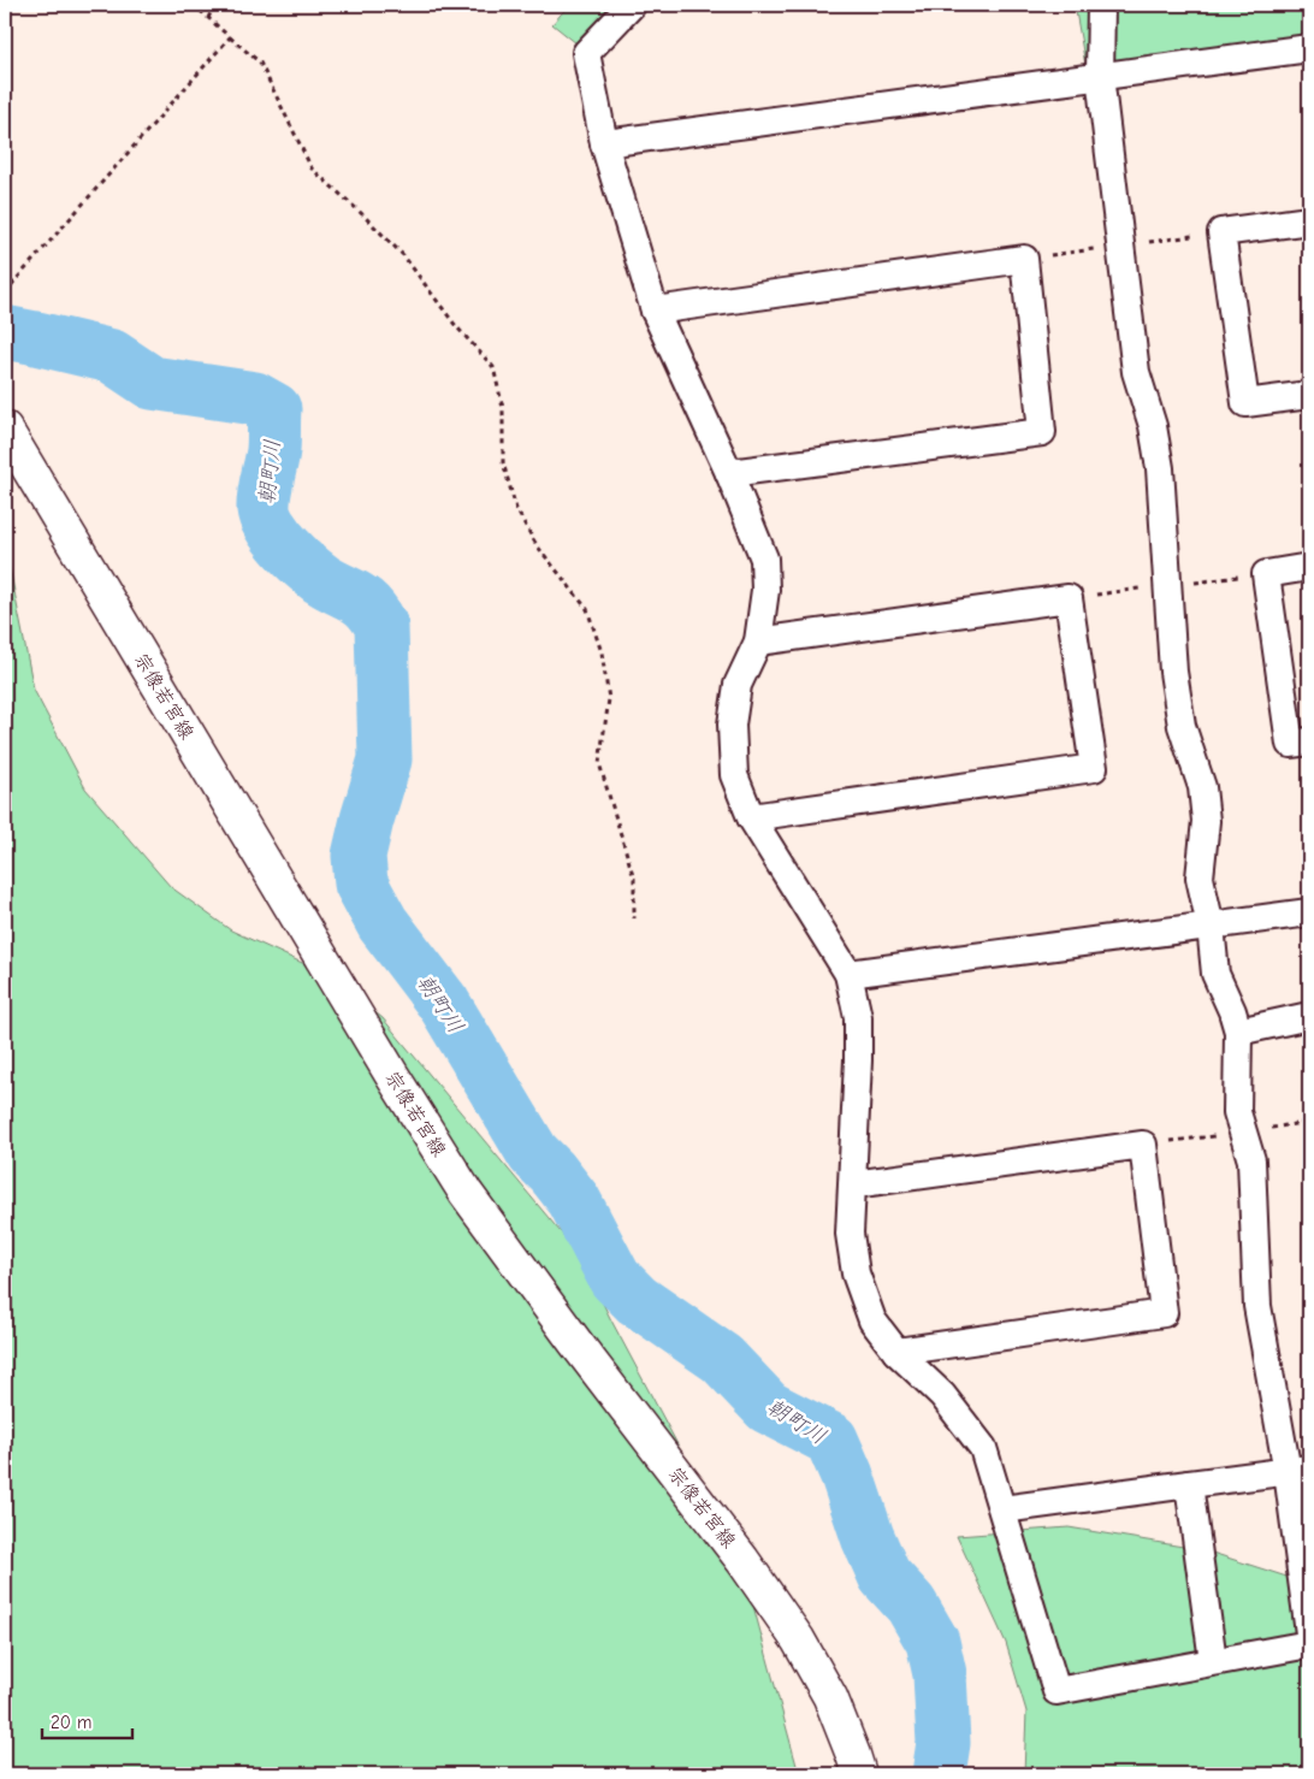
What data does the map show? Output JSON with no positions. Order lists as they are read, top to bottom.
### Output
{
  "streets": {
    "main road": ["宗像若宮線"]
  },
  "water": ["朝町川"],
  "scale_bar": "20 m"
}
